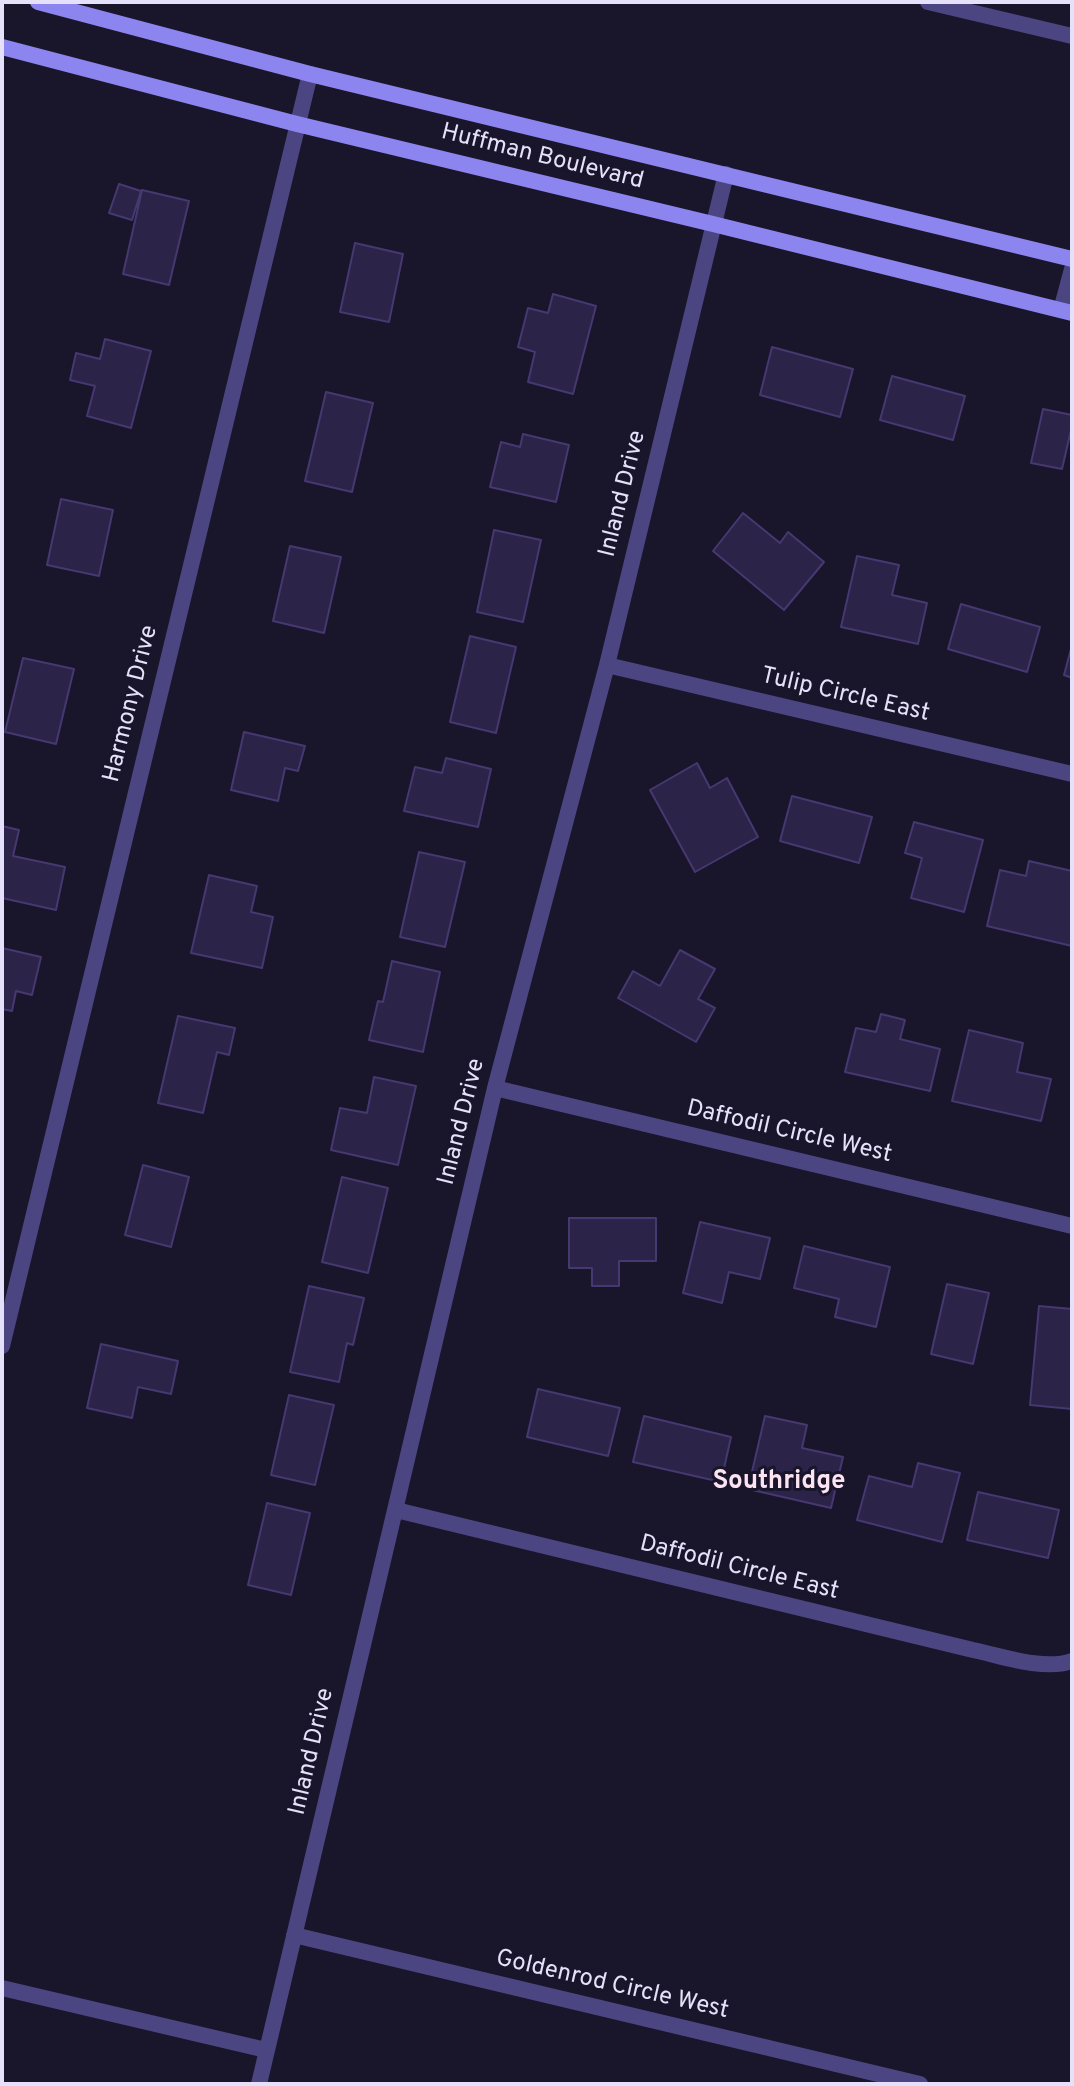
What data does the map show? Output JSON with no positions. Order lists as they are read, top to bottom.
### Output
{
  "streets": {
    "street": [
      "Huffman Boulevard",
      "Inland Drive",
      "Tulip Circle East",
      "Harmony Drive",
      "Daffodil Circle West",
      "Daffodil Circle East",
      "Goldenrod Circle West"
    ]
  },
  "crossings": [
    ["Huffman Boulevard", "Inland Drive"],
    ["Huffman Boulevard", "Harmony Drive"],
    ["Inland Drive", "Tulip Circle East"],
    ["Inland Drive", "Daffodil Circle West"],
    ["Inland Drive", "Daffodil Circle East"],
    ["Inland Drive", "Goldenrod Circle West"]
  ],
  "districts": ["Southridge"]
}
